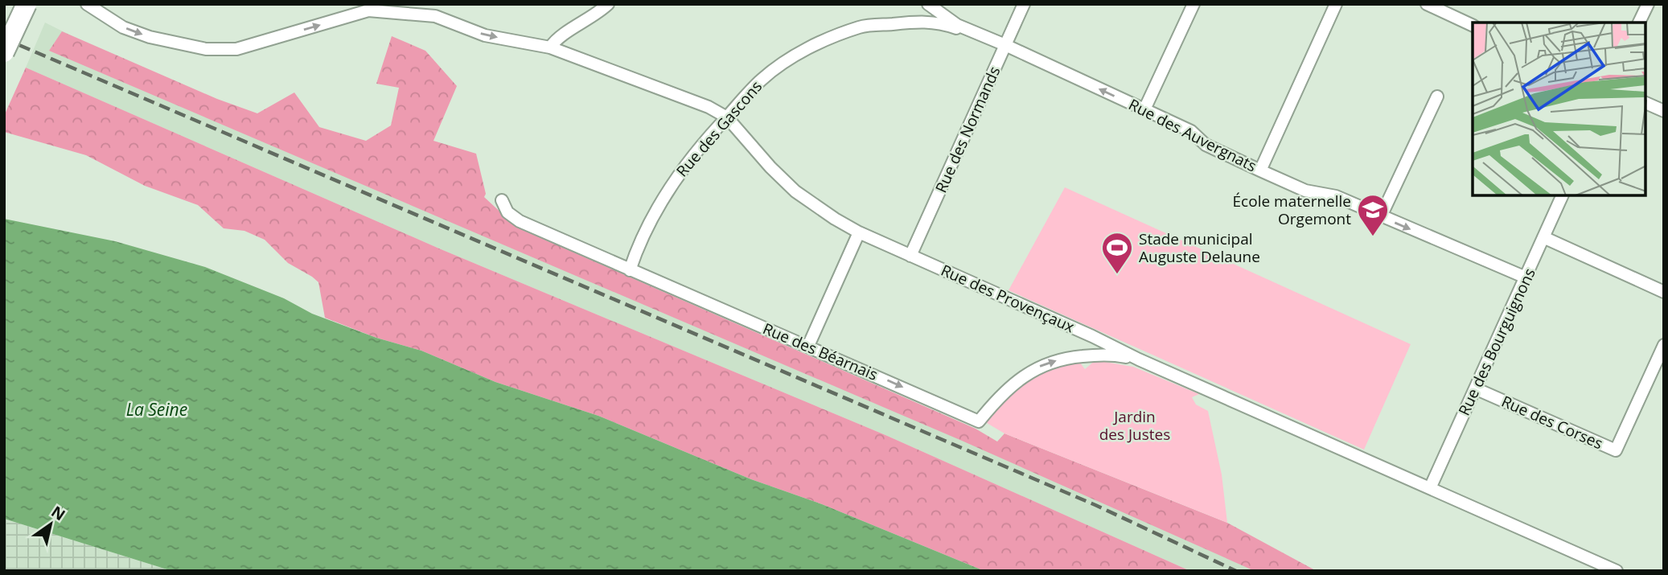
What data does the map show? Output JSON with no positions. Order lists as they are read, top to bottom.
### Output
{
  "streets": {
    "street": [
      "Rue des Gascons",
      "Rue des Normands",
      "Rue des Auvergnats",
      "Rue des Provençaux",
      "Rue des Bourguignons",
      "Rue des Béarnais",
      "Rue des Corses"
    ]
  },
  "crossings": [
    ["Rue des Gascons", "Rue des Auvergnats"],
    ["Rue des Gascons", "Rue des Provençaux"],
    ["Rue des Gascons", "Rue des Béarnais"],
    ["Rue des Normands", "Rue des Auvergnats"],
    ["Rue des Normands", "Rue des Provençaux"],
    ["Rue des Auvergnats", "Rue des Bourguignons"],
    ["Rue des Provençaux", "Rue des Bourguignons"],
    ["Rue des Provençaux", "Rue des Béarnais"],
    ["Rue des Bourguignons", "Rue des Corses"]
  ],
  "one_way": ["Rue des Béarnais"],
  "water": ["La Seine"],
  "parks": ["Jardin des Justes"],
  "places": {
    "school or university": ["École maternelle Orgemont"],
    "sports": ["Stade municipal Auguste Delaune"]
  },
  "north": "top right"
}
